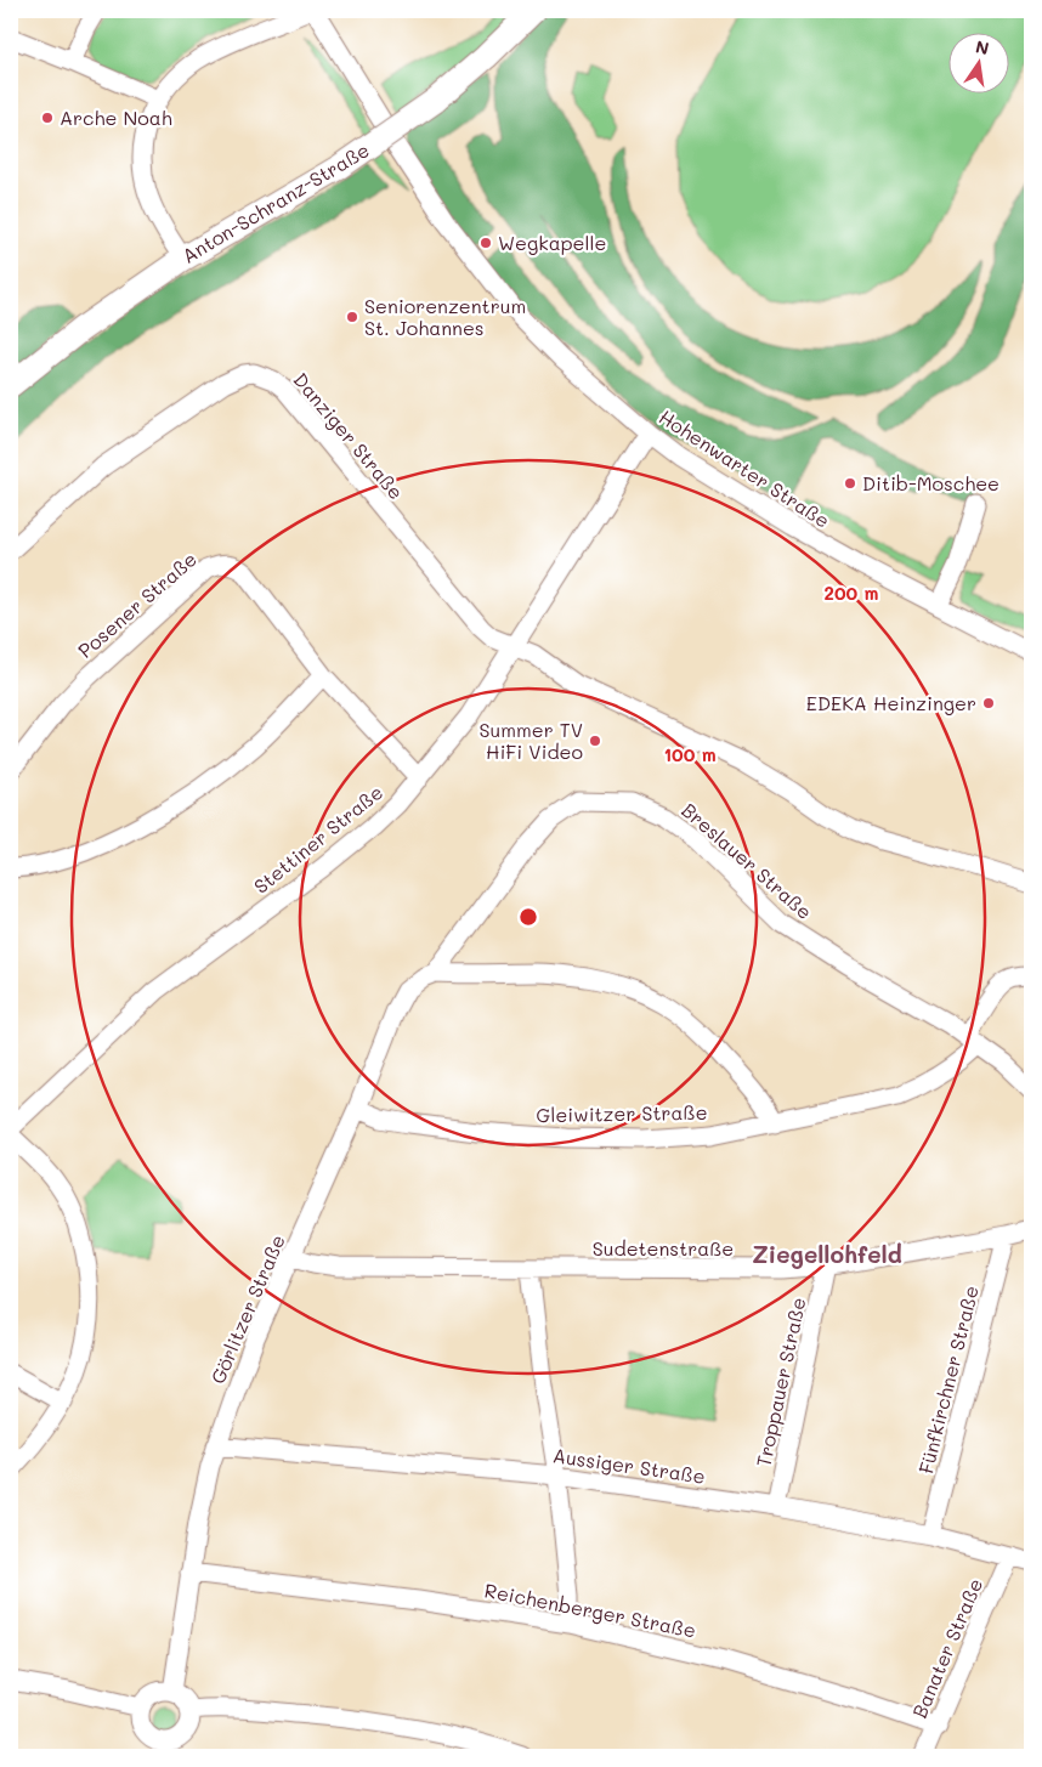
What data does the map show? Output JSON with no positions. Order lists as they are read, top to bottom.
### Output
{
  "streets": {
    "main road": ["Anton-Schranz-Straße"],
    "street": [
      "Danziger Straße",
      "Hohenwarter Straße",
      "Posener Straße",
      "Stettiner Straße",
      "Breslauer Straße",
      "Gleiwitzer Straße",
      "Sudetenstraße",
      "Görlitzer Straße",
      "Fünfkirchner Straße",
      "Troppauer Straße",
      "Aussiger Straße",
      "Reichenberger Straße",
      "Banater Straße"
    ]
  },
  "crossings": [
    ["Danziger Straße", "Stettiner Straße"],
    ["Hohenwarter Straße", "Stettiner Straße"],
    ["Posener Straße", "Stettiner Straße"],
    ["Breslauer Straße", "Gleiwitzer Straße"],
    ["Breslauer Straße", "Görlitzer Straße"],
    ["Gleiwitzer Straße", "Görlitzer Straße"],
    ["Sudetenstraße", "Görlitzer Straße"],
    ["Sudetenstraße", "Fünfkirchner Straße"],
    ["Sudetenstraße", "Troppauer Straße"],
    ["Görlitzer Straße", "Aussiger Straße"],
    ["Görlitzer Straße", "Reichenberger Straße"],
    ["Fünfkirchner Straße", "Aussiger Straße"],
    ["Troppauer Straße", "Aussiger Straße"],
    ["Aussiger Straße", "Banater Straße"],
    ["Reichenberger Straße", "Banater Straße"]
  ],
  "districts": ["Ziegellohfeld"],
  "places": [
    "Arche Noah",
    "Wegkapelle",
    "Seniorenzentrum St. Johannes",
    "Ditib-Moschee",
    "EDEKA Heinzinger",
    "Summer TV HiFi Video"
  ],
  "north": "top",
  "rings": ["200 m", "100 m"]
}
